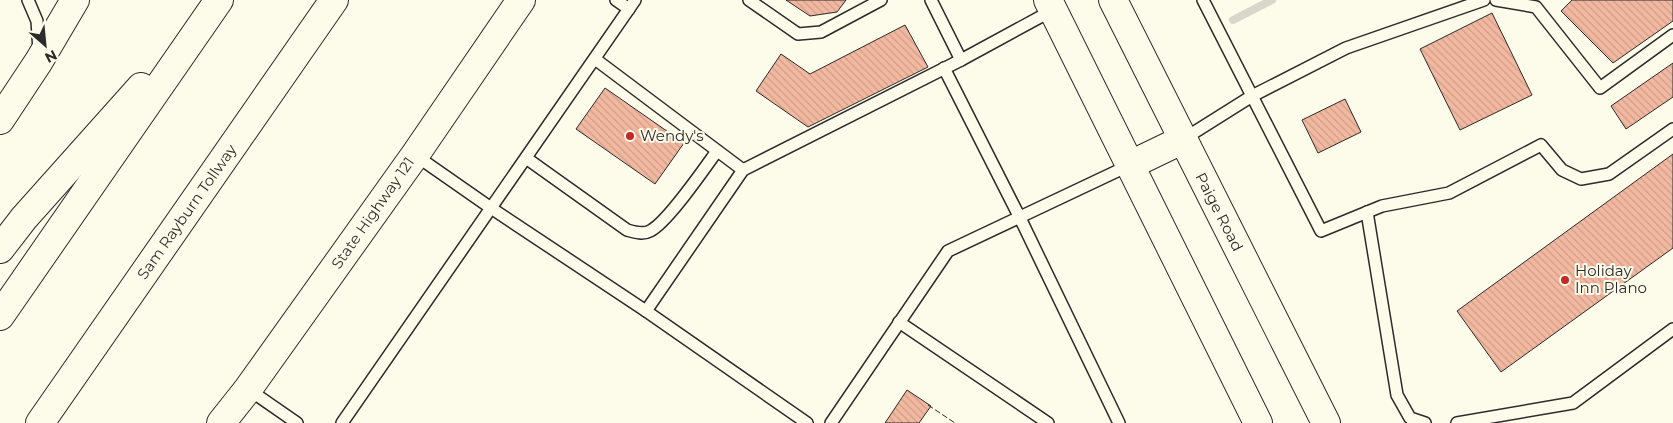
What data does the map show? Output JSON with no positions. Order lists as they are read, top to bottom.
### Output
{
  "streets": {
    "main road": ["Sam Rayburn Tollway", "Paige Road", "State Highway 121"]
  },
  "places": ["Wendy's", "Holiday Inn Plano"],
  "north": "bottom right"
}
